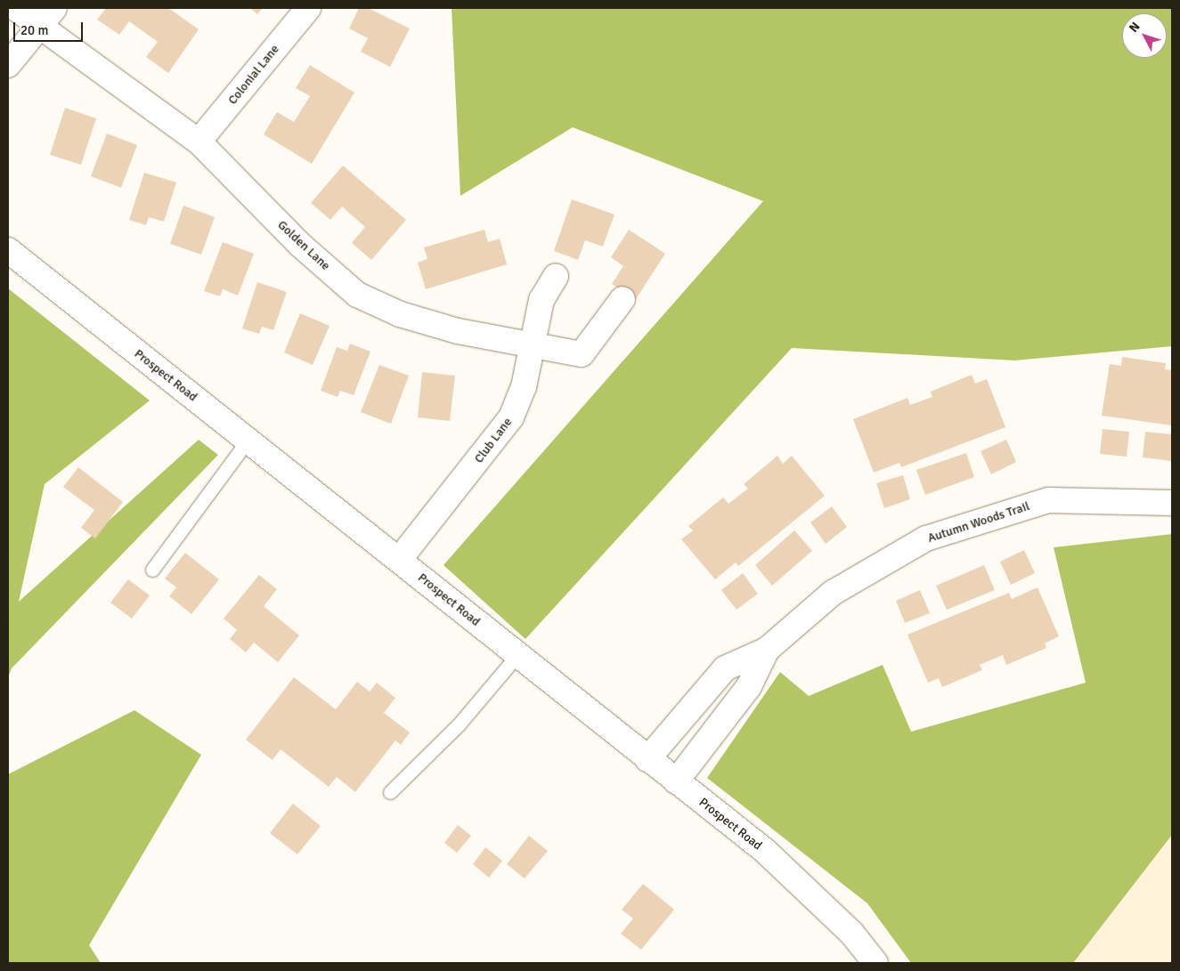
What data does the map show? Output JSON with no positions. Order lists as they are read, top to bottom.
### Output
{
  "streets": {
    "street": [
      "Colonial Lane",
      "Golden Lane",
      "Prospect Road",
      "Club Lane",
      "Autumn Woods Trail"
    ]
  },
  "crossings": [
    ["Colonial Lane", "Golden Lane"],
    ["Golden Lane", "Club Lane"],
    ["Prospect Road", "Club Lane"],
    ["Prospect Road", "Autumn Woods Trail"]
  ],
  "scale_bar": "20 m",
  "north": "top left"
}
